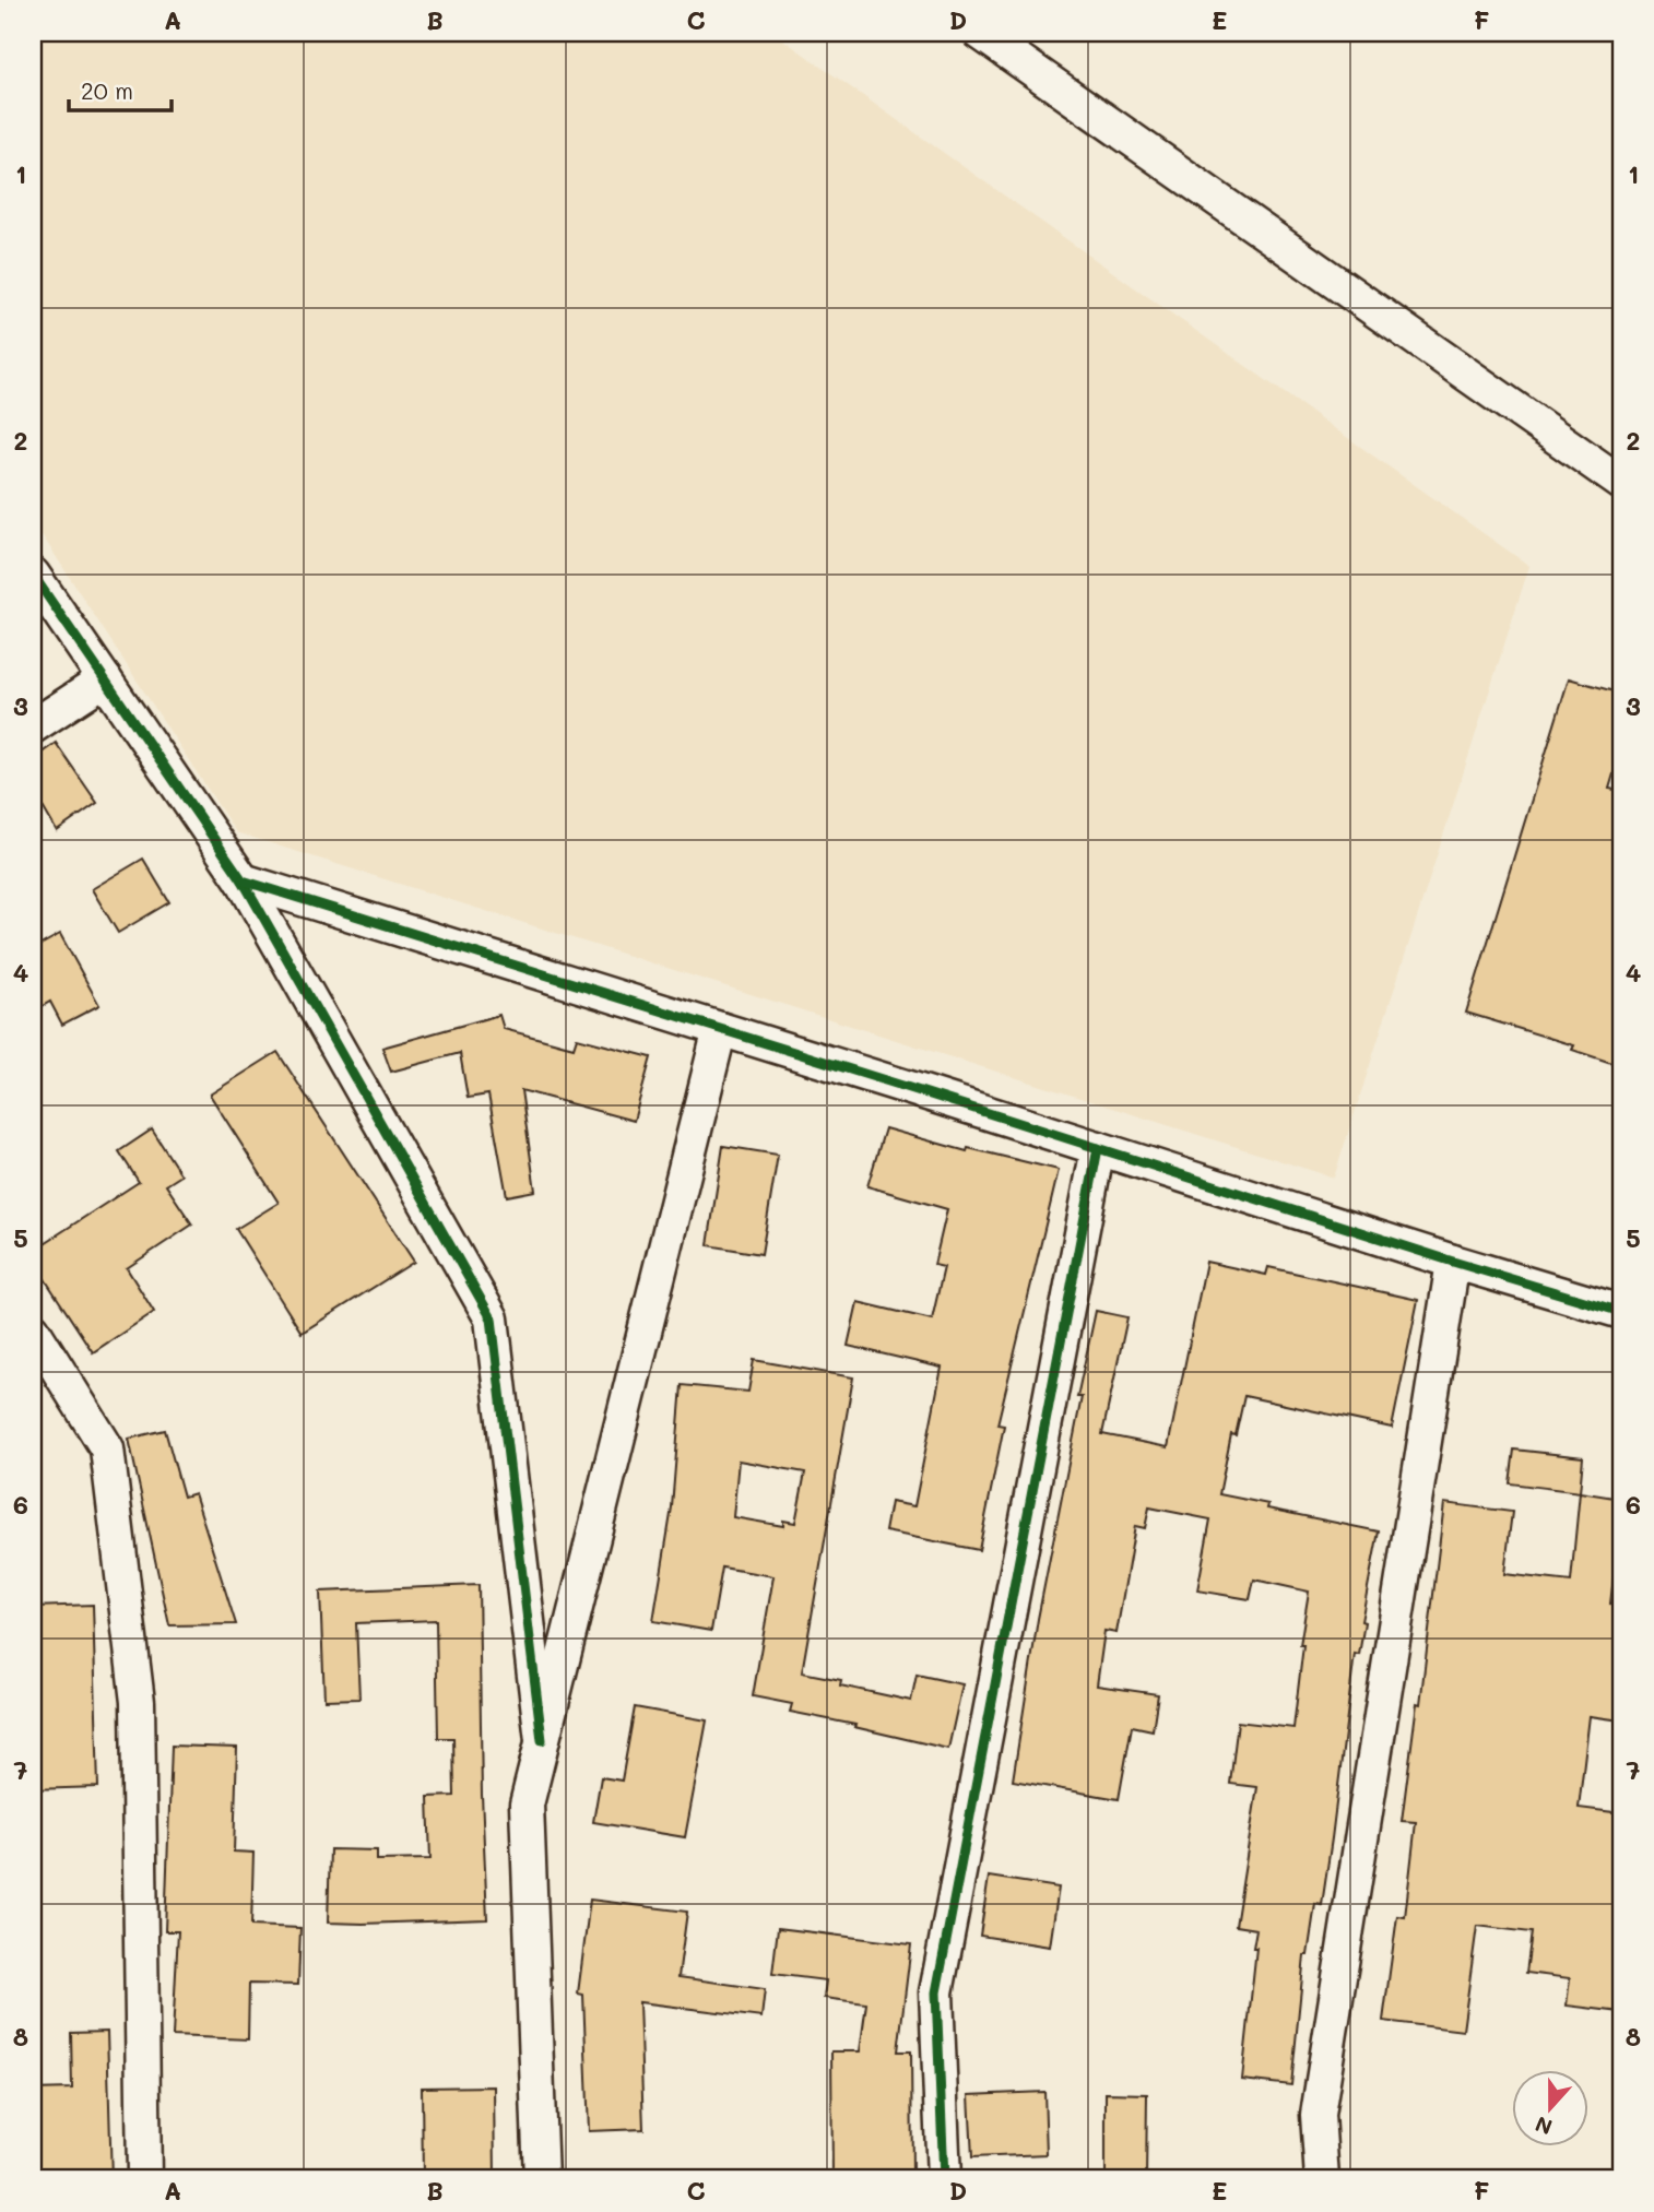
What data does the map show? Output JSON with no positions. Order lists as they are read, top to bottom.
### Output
{
  "scale_bar": "20 m",
  "north": "bottom",
  "grid": {
    "columns": [
      "A",
      "B",
      "C",
      "D",
      "E",
      "F"
    ],
    "rows": [
      "1",
      "2",
      "3",
      "4",
      "5",
      "6",
      "7",
      "8"
    ]
  }
}
